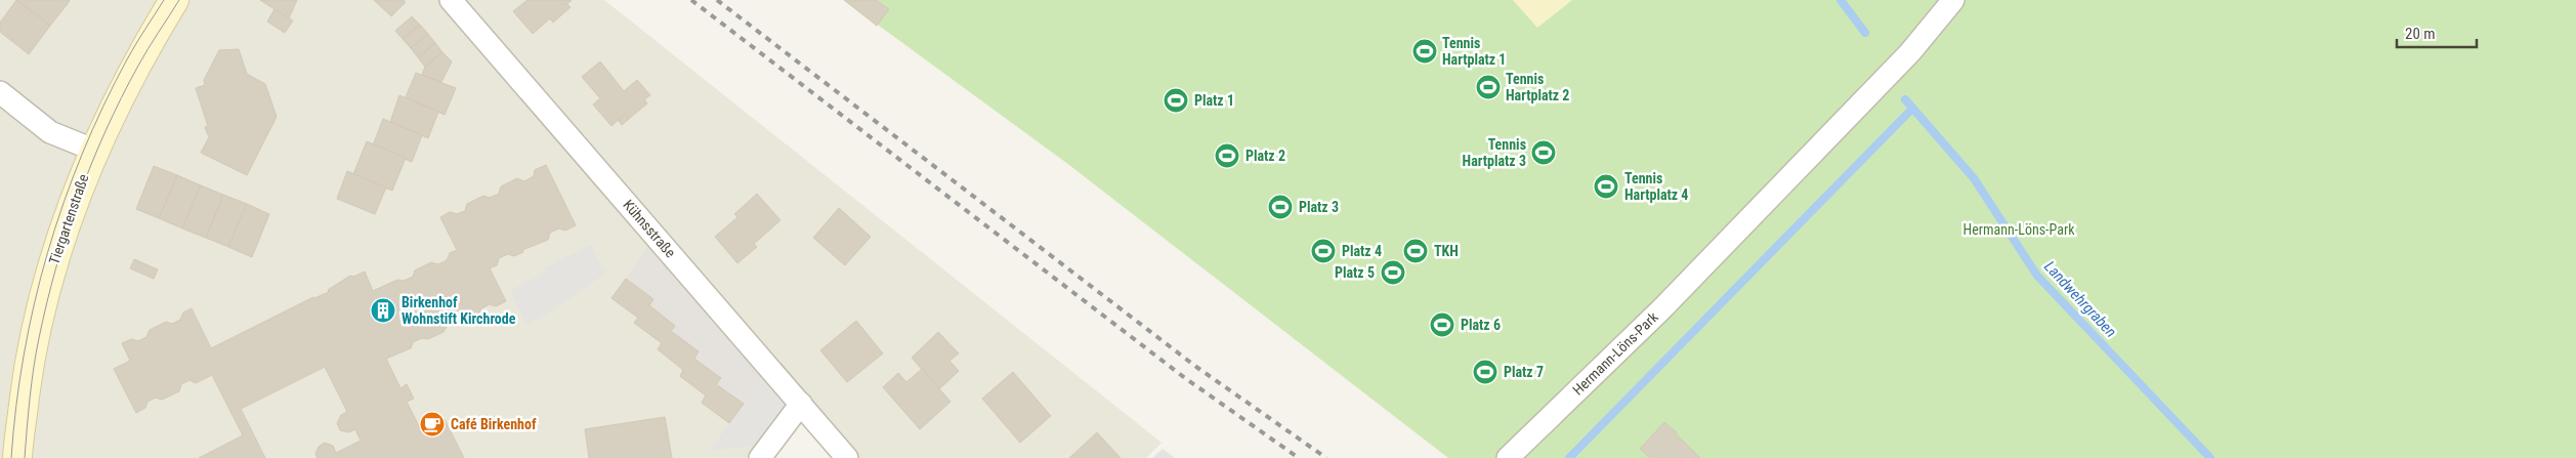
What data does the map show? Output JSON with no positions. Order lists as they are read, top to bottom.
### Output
{
  "streets": {
    "main road": ["Tiergartenstraße"],
    "street": ["Kühnsstraße", "Hermann-Löns-Park"]
  },
  "water": ["Landwehrgraben"],
  "parks": ["Hermann-Löns-Park"],
  "places": {
    "sports": [
      "Tennis Hartplatz 1",
      "Tennis Hartplatz 2",
      "Platz 1",
      "Tennis Hartplatz 3",
      "Platz 2",
      "Tennis Hartplatz 4",
      "Platz 3",
      "Platz 4",
      "TKH",
      "Platz 5",
      "Platz 6",
      "Platz 7"
    ],
    "building": ["Birkenhof Wohnstift Kirchrode"],
    "cafe": ["Café Birkenhof"]
  },
  "scale_bar": "20 m"
}
